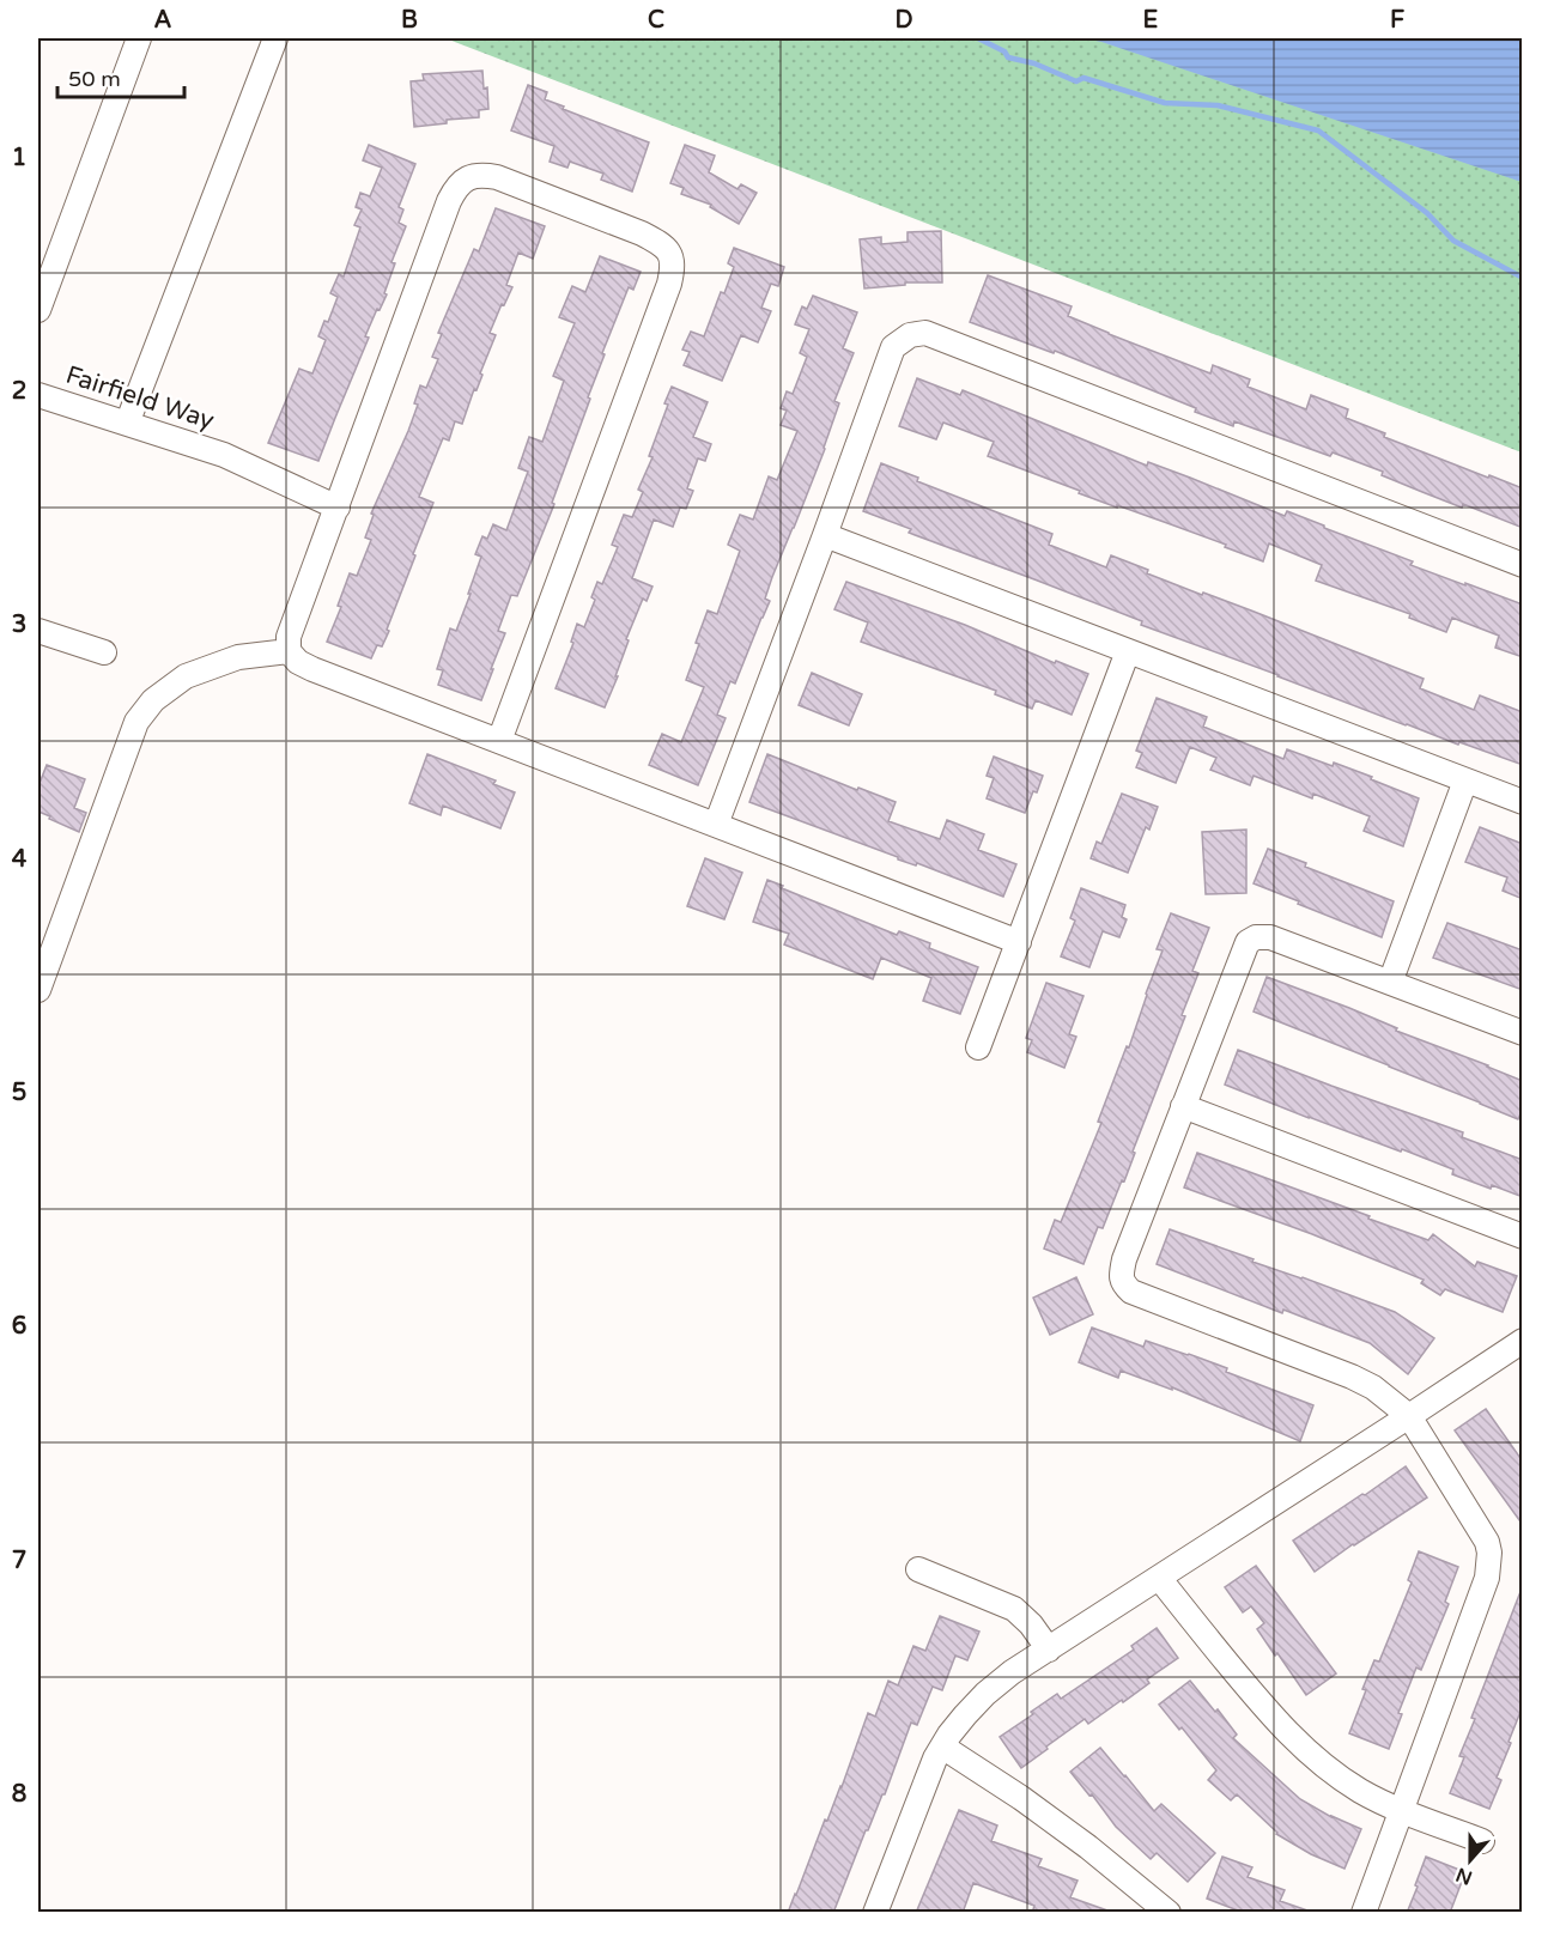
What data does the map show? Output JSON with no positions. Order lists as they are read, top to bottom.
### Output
{
  "streets": {
    "street": ["Fairfield Way"]
  },
  "scale_bar": "50 m",
  "north": "bottom",
  "grid": {
    "columns": [
      "A",
      "B",
      "C",
      "D",
      "E",
      "F"
    ],
    "rows": [
      "1",
      "2",
      "3",
      "4",
      "5",
      "6",
      "7",
      "8"
    ]
  }
}
